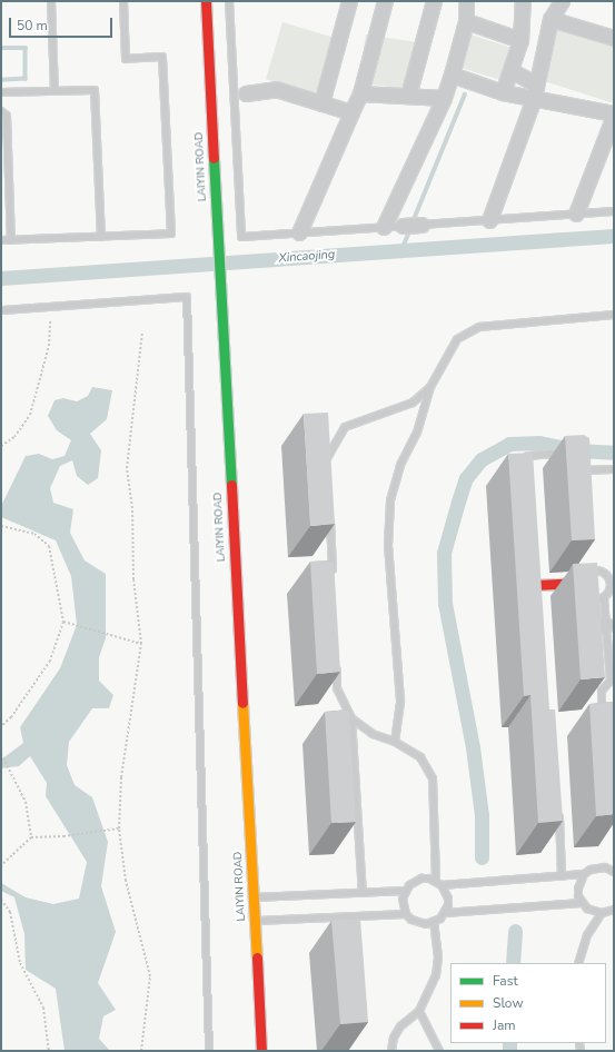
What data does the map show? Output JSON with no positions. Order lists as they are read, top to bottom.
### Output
{
  "streets": {
    "street": ["LAIYIN ROAD"]
  },
  "water": ["Xincaojing"],
  "legend": ["Fast", "Slow", "Jam"],
  "scale_bar": "50 m"
}
